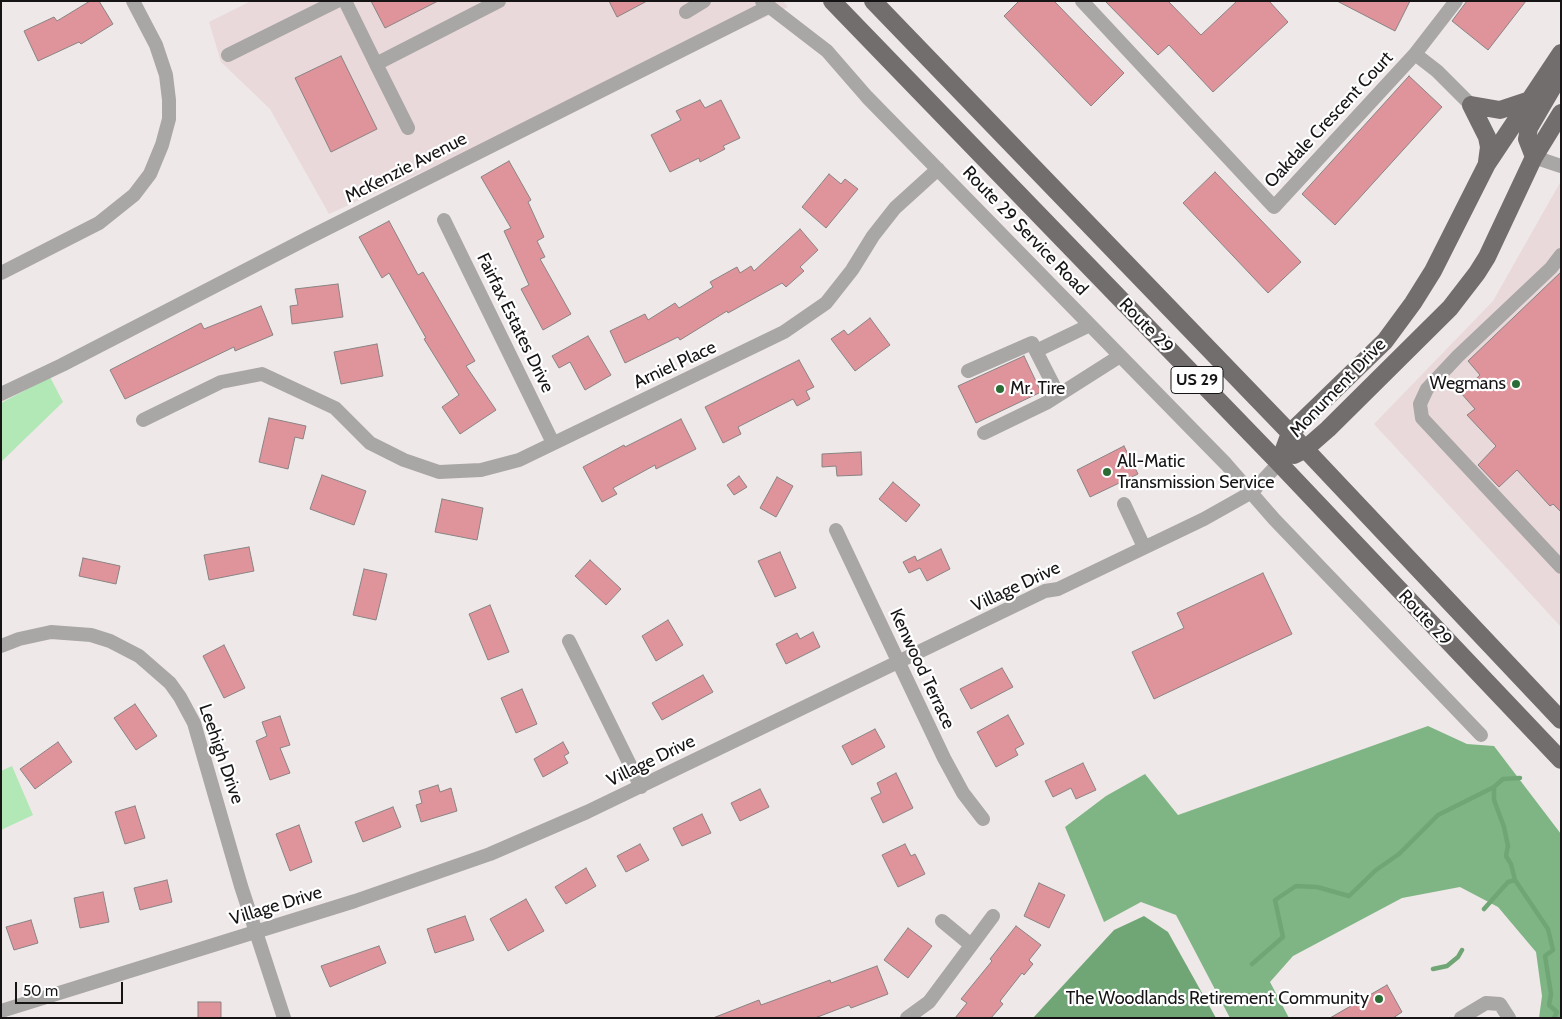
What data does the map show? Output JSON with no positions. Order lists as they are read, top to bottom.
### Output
{
  "streets": {
    "main road": ["Route 29", "US 29", "Monument Drive"],
    "street": [
      "Oakdale Crescent Court",
      "McKenzie Avenue",
      "Route 29 Service Road",
      "Fairfax Estates Drive",
      "Arniel Place",
      "Village Drive",
      "Kenwood Terrace",
      "Leehigh Drive"
    ]
  },
  "crossings": [
    ["McKenzie Avenue", "Route 29 Service Road"],
    ["Route 29 Service Road", "Arniel Place"],
    ["Route 29 Service Road", "Village Drive"],
    ["Fairfax Estates Drive", "Arniel Place"],
    ["Route 29", "Monument Drive"],
    ["Route 29", "Village Drive"],
    ["Monument Drive", "Village Drive"],
    ["Village Drive", "Kenwood Terrace"],
    ["Village Drive", "Leehigh Drive"]
  ],
  "places": [
    "Wegmans",
    "Mr. Tire",
    "All-Matic Transmission Service",
    "The Woodlands Retirement Community"
  ],
  "scale_bar": "50 m"
}
